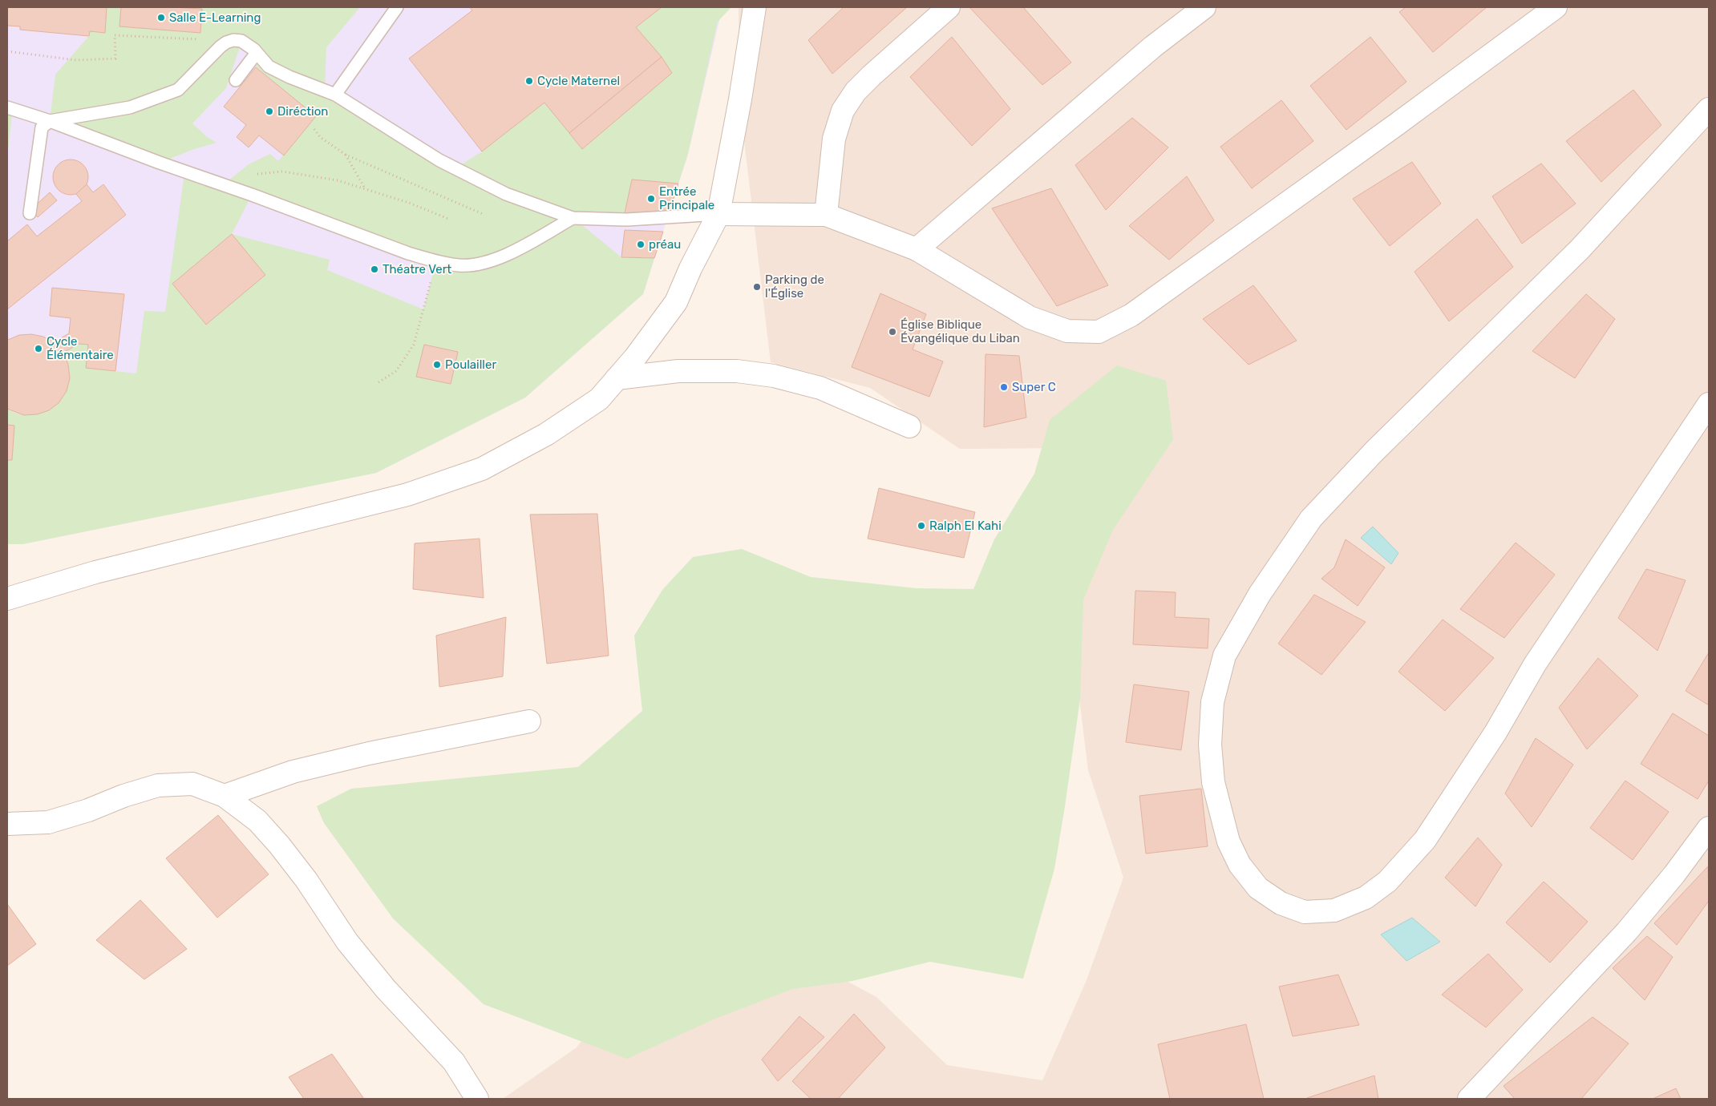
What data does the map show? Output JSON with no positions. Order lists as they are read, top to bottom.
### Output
{
  "places": [
    "Salle E-Learning",
    "Cycle Maternel",
    "Diréction",
    "Entrée Principale",
    "préau",
    "Théatre Vert",
    "Parking de l'Église",
    "Église Biblique Évangélique du Liban",
    "Cycle Élémentaire",
    "Poulailler",
    "Super C",
    "Ralph El Kahi"
  ]
}
